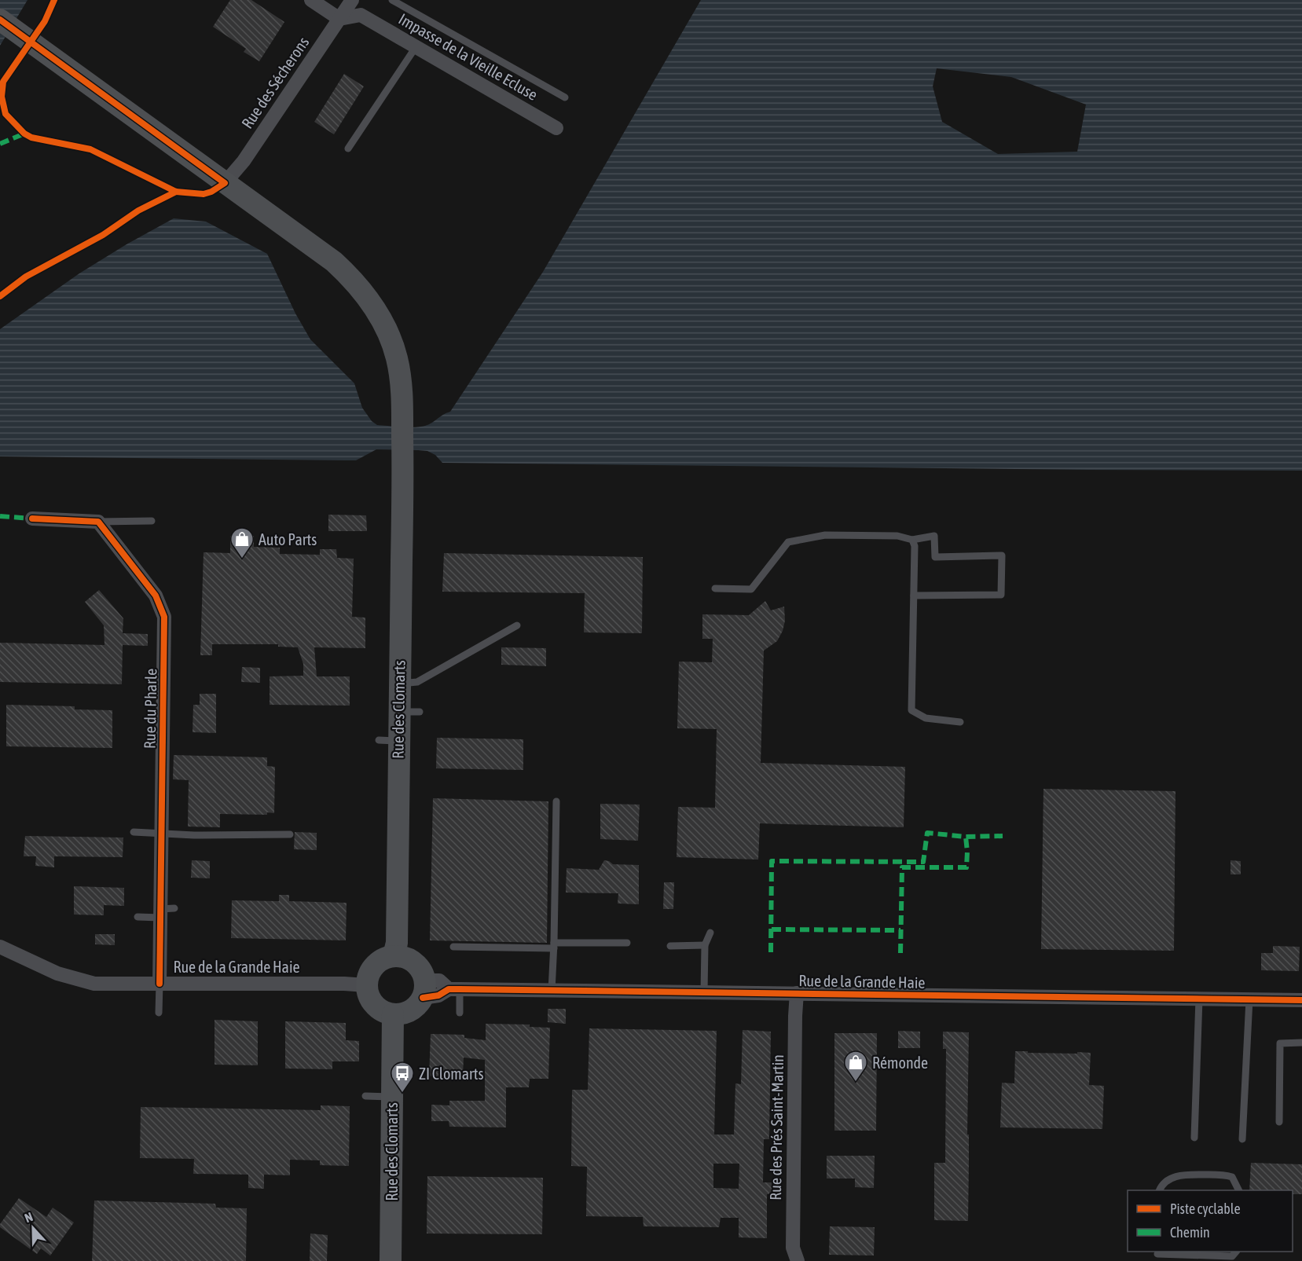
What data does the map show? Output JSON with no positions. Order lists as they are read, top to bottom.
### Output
{
  "streets": {
    "main road": ["Rue des Clomarts"],
    "street": [
      "Impasse de la Vieille Ecluse",
      "Rue des Sécherons",
      "Rue du Pharle",
      "Rue de la Grande Haie",
      "Rue des Prés Saint-Martin"
    ]
  },
  "crossings": [
    ["Impasse de la Vieille Ecluse", "Rue des Sécherons"],
    ["Rue des Sécherons", "Rue des Clomarts"],
    ["Rue du Pharle", "Rue de la Grande Haie"],
    ["Rue des Clomarts", "Rue de la Grande Haie"],
    ["Rue de la Grande Haie", "Rue des Prés Saint-Martin"]
  ],
  "places": {
    "shop": ["Auto Parts", "Rémonde"],
    "bus stop": ["ZI Clomarts"]
  },
  "legend": ["Piste cyclable", "Chemin"],
  "north": "top"
}
